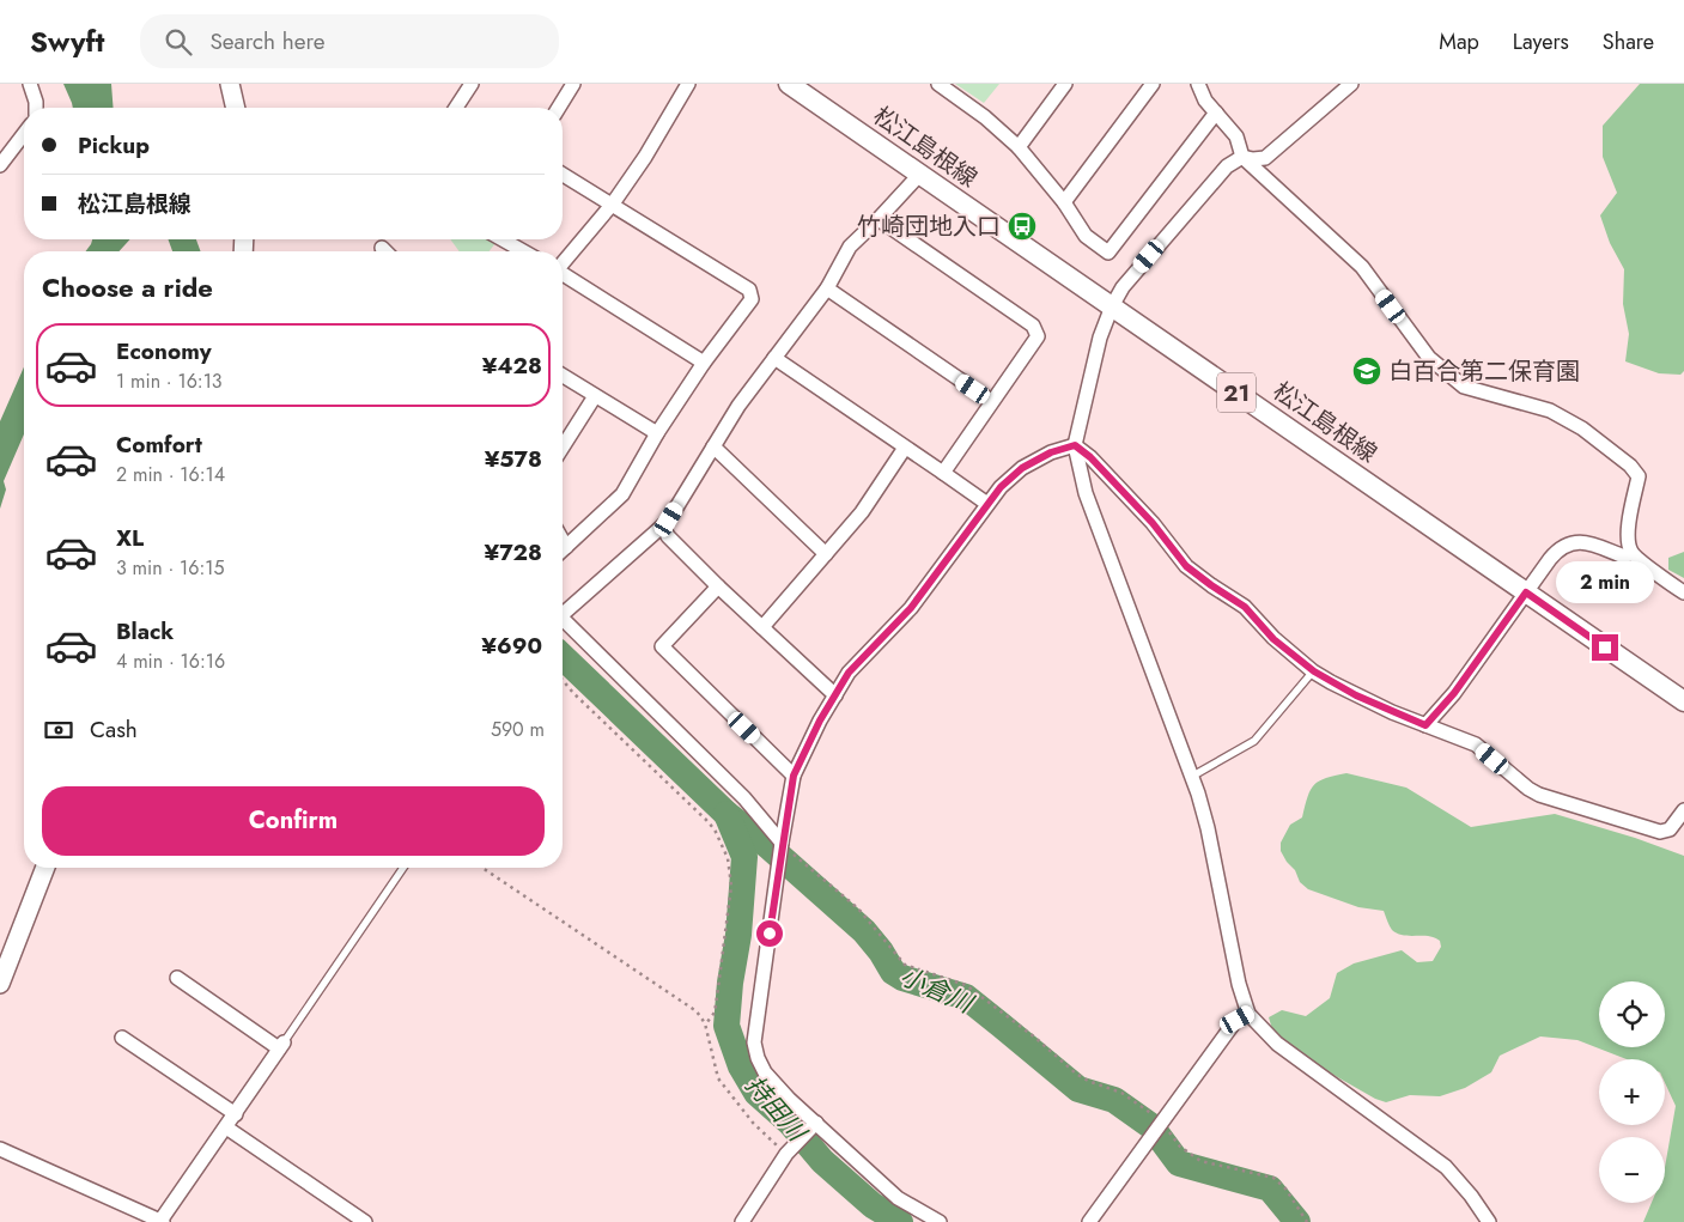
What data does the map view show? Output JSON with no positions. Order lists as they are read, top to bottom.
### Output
{
  "streets": {
    "main road": ["松江島根線", "21"]
  },
  "water": ["小倉川", "持田川"],
  "places": {
    "bus stop": ["竹崎団地入口"],
    "school or university": ["白百合第二保育園"]
  },
  "page": {
    "header": "Swyft",
    "search": "Search here",
    "nav": ["Map", "Layers", "Share"],
    "banner": ["Pickup", "松江島根線"],
    "heading": "Choose a ride",
    "list": [
      {
        "name": "Economy",
        "note": "1 min · 16:13",
        "value": "¥428"
      },
      {
        "name": "Comfort",
        "note": "2 min · 16:14",
        "value": "¥578"
      },
      {
        "name": "XL",
        "note": "3 min · 16:15",
        "value": "¥728"
      },
      {
        "name": "Black",
        "note": "4 min · 16:16",
        "value": "¥690"
      }
    ],
    "bubble": "2 min",
    "pay": ["Cash", "590 m"],
    "buttons": "Confirm",
    "map_buttons": ["+", "−"]
  }
}
